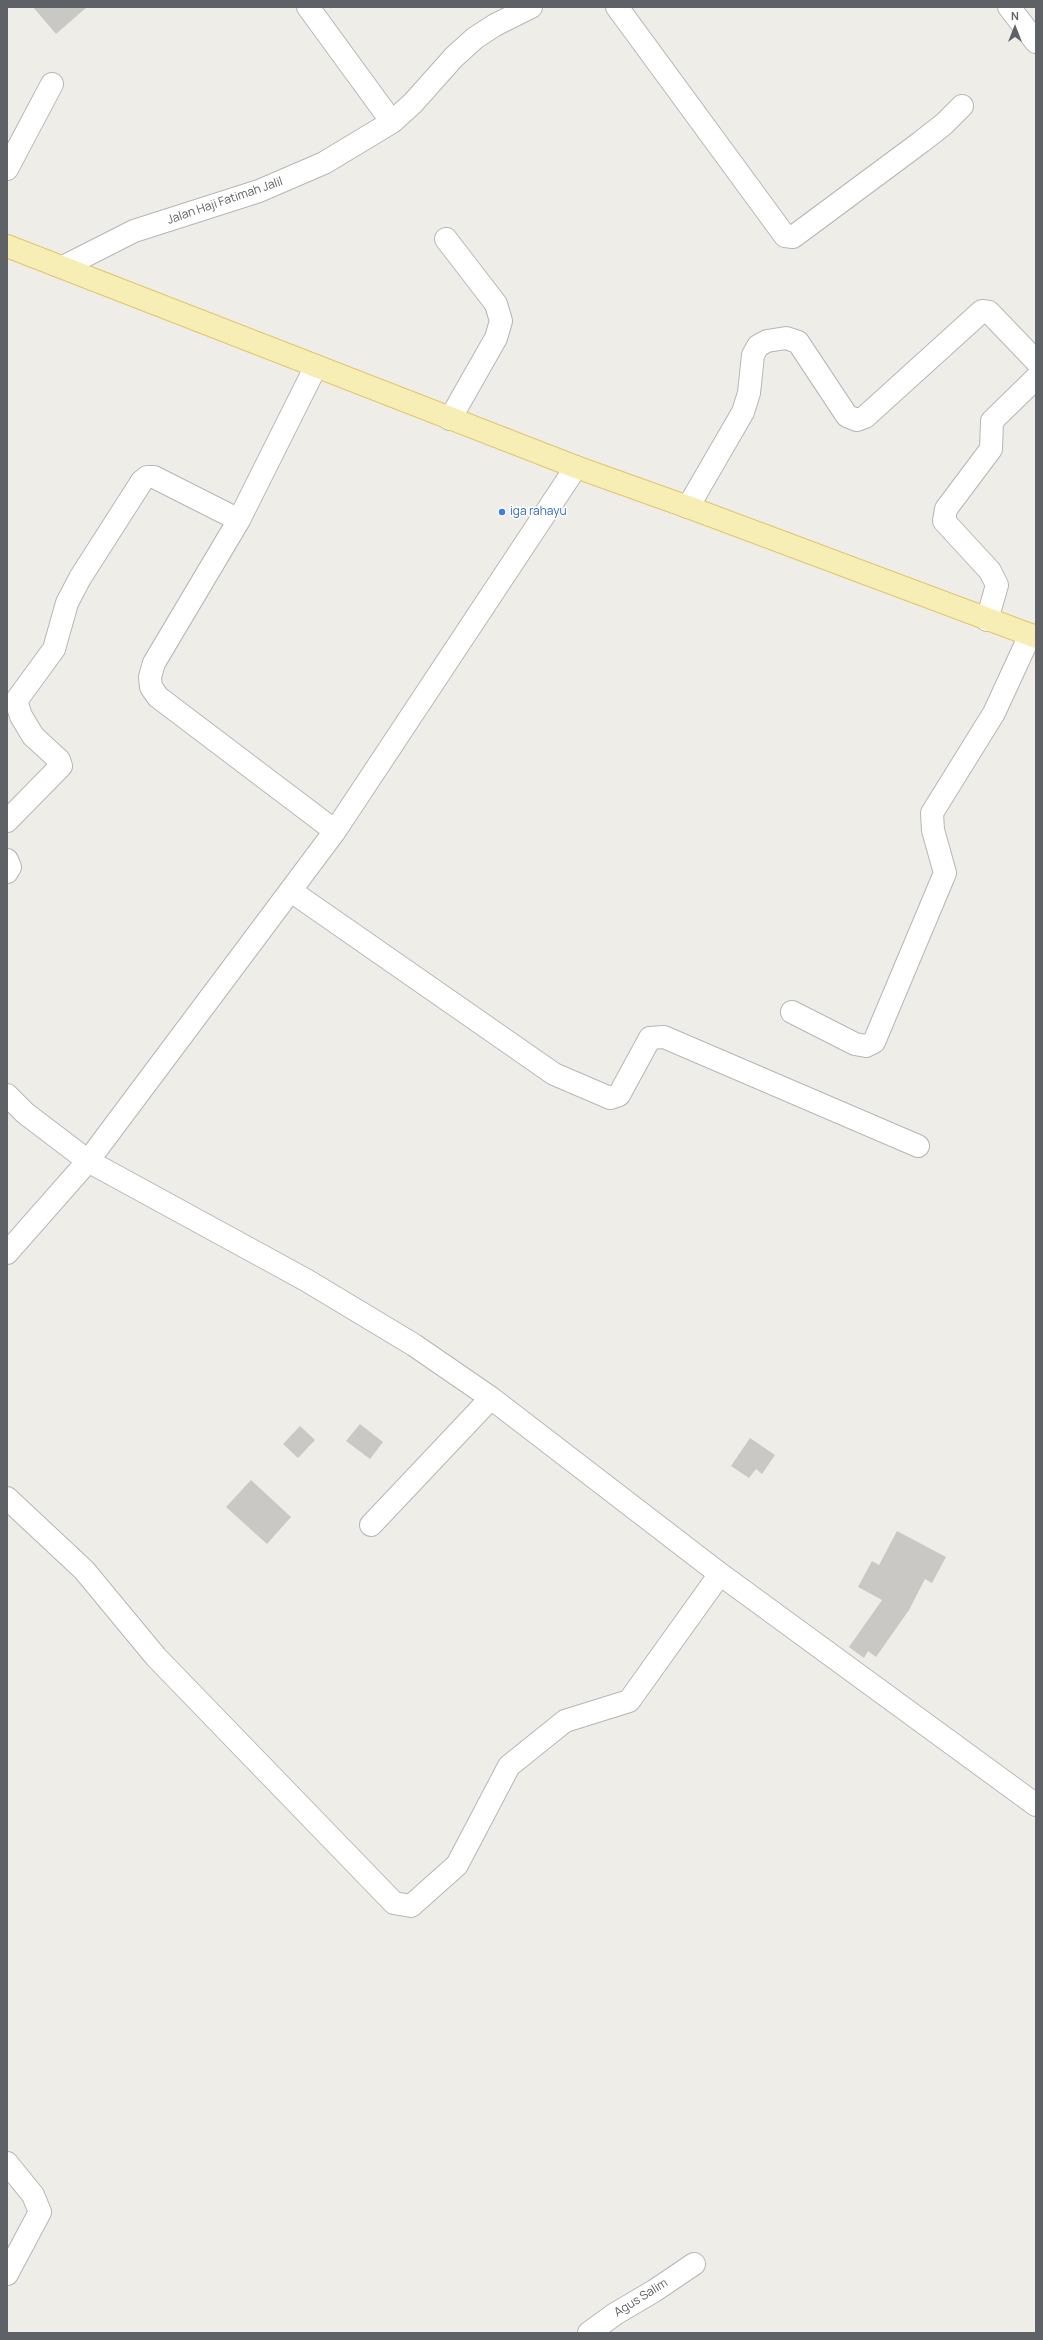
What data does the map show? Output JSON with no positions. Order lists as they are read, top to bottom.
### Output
{
  "streets": {
    "street": ["Jalan Haji Fatimah Jalil", "Agus Salim"]
  },
  "places": ["iga rahayu"],
  "north": "top"
}
